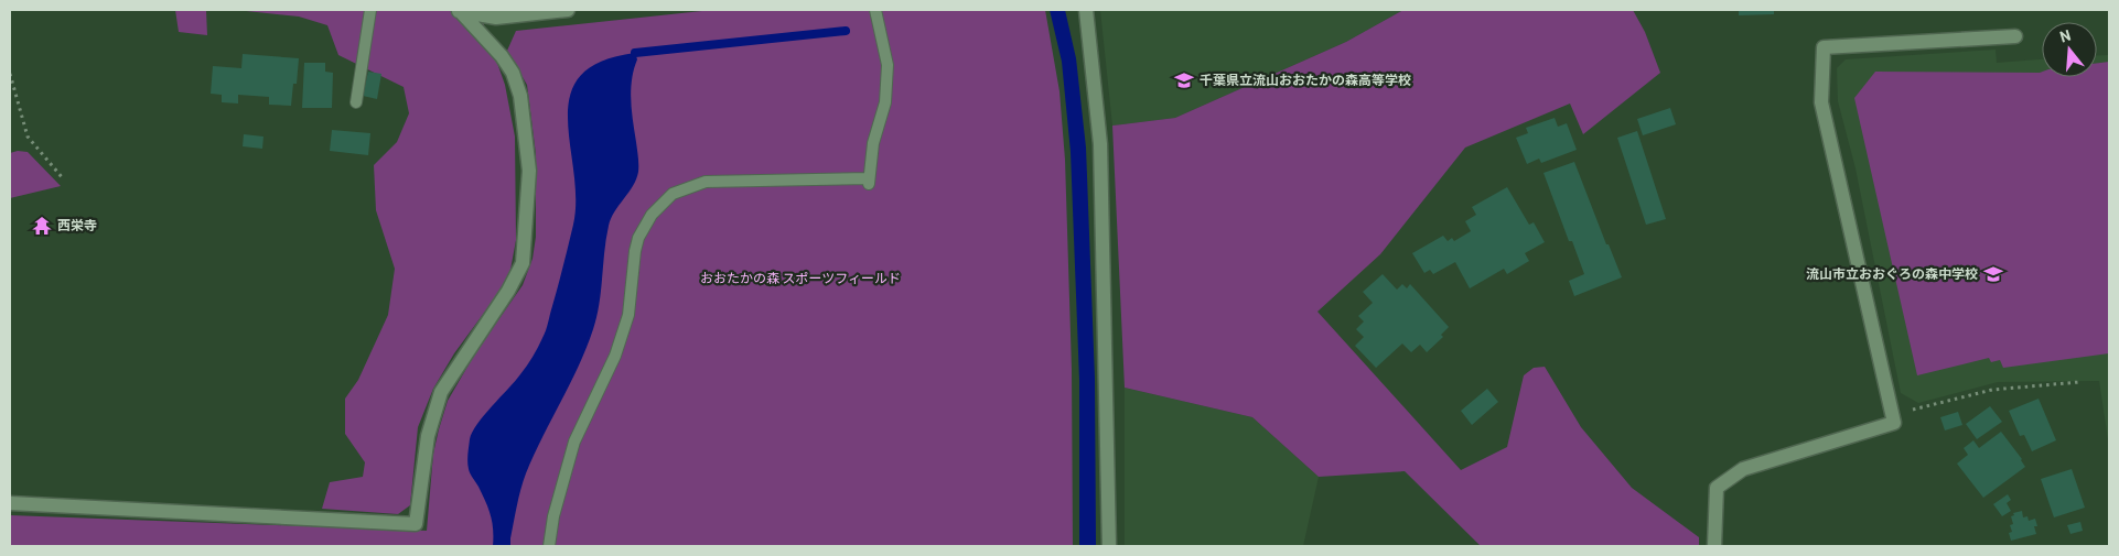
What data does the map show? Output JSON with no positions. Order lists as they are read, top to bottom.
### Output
{
  "parks": ["おおたかの森 スポーツフィールド"],
  "places": {
    "school or university": ["千葉県立流山おおたかの森高等学校", "流山市立おおぐろの森中学校"],
    "temple": ["西栄寺"]
  },
  "north": "top"
}
